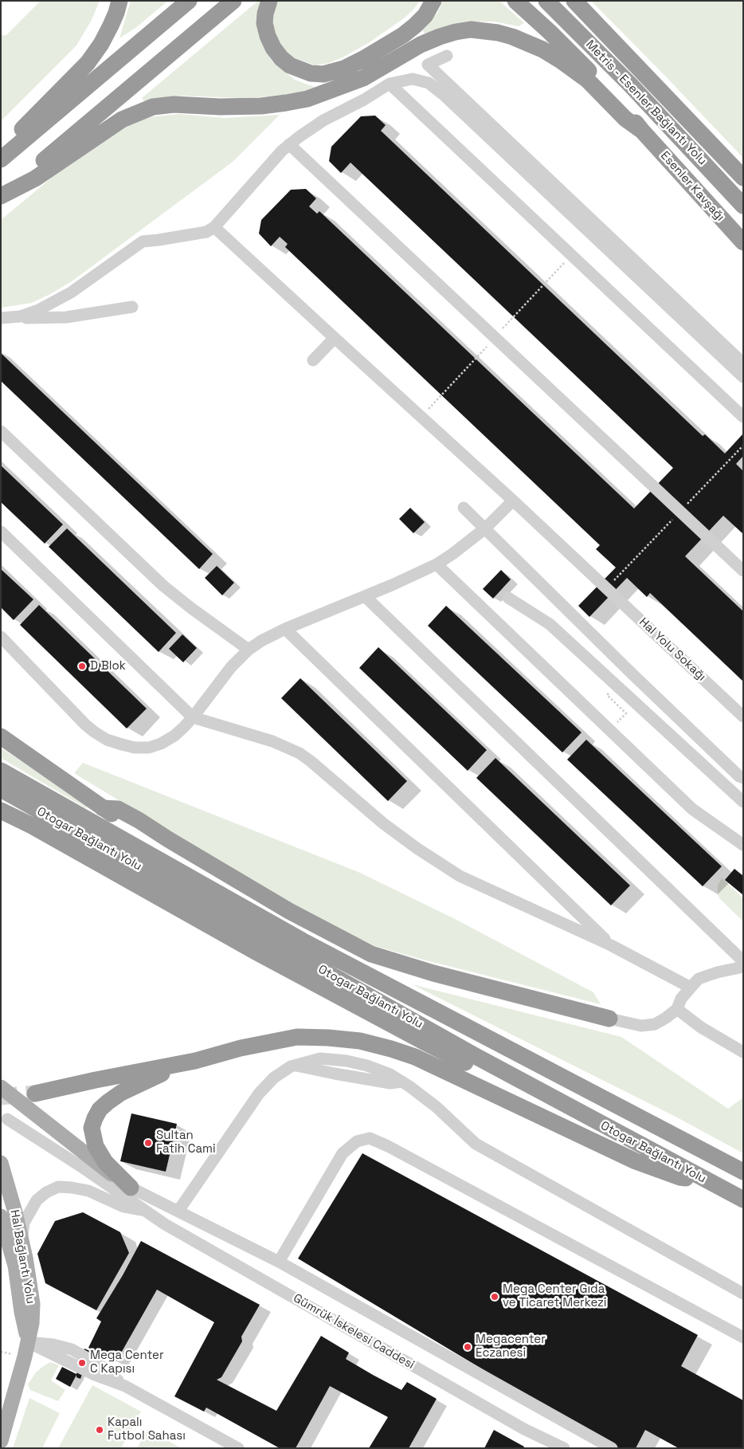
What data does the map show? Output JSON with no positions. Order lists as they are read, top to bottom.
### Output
{
  "streets": {
    "highway": ["Metris - Esenler Bağlantı Yolu", "Esenler Kavşağı", "Otogar Bağlantı Yolu"],
    "main road": ["Hal Bağlantı Yolu"],
    "street": ["Hal Yolu Sokağı", "Gümrük İskelesi Caddesi"]
  },
  "places": [
    "D Blok",
    "Sultan Fatih Cami",
    "Mega Center Gıda ve Ticaret Merkezi",
    "Megacenter Eczanesi",
    "Mega Center C Kapısı",
    "Kapalı Futbol Sahası"
  ]
}
